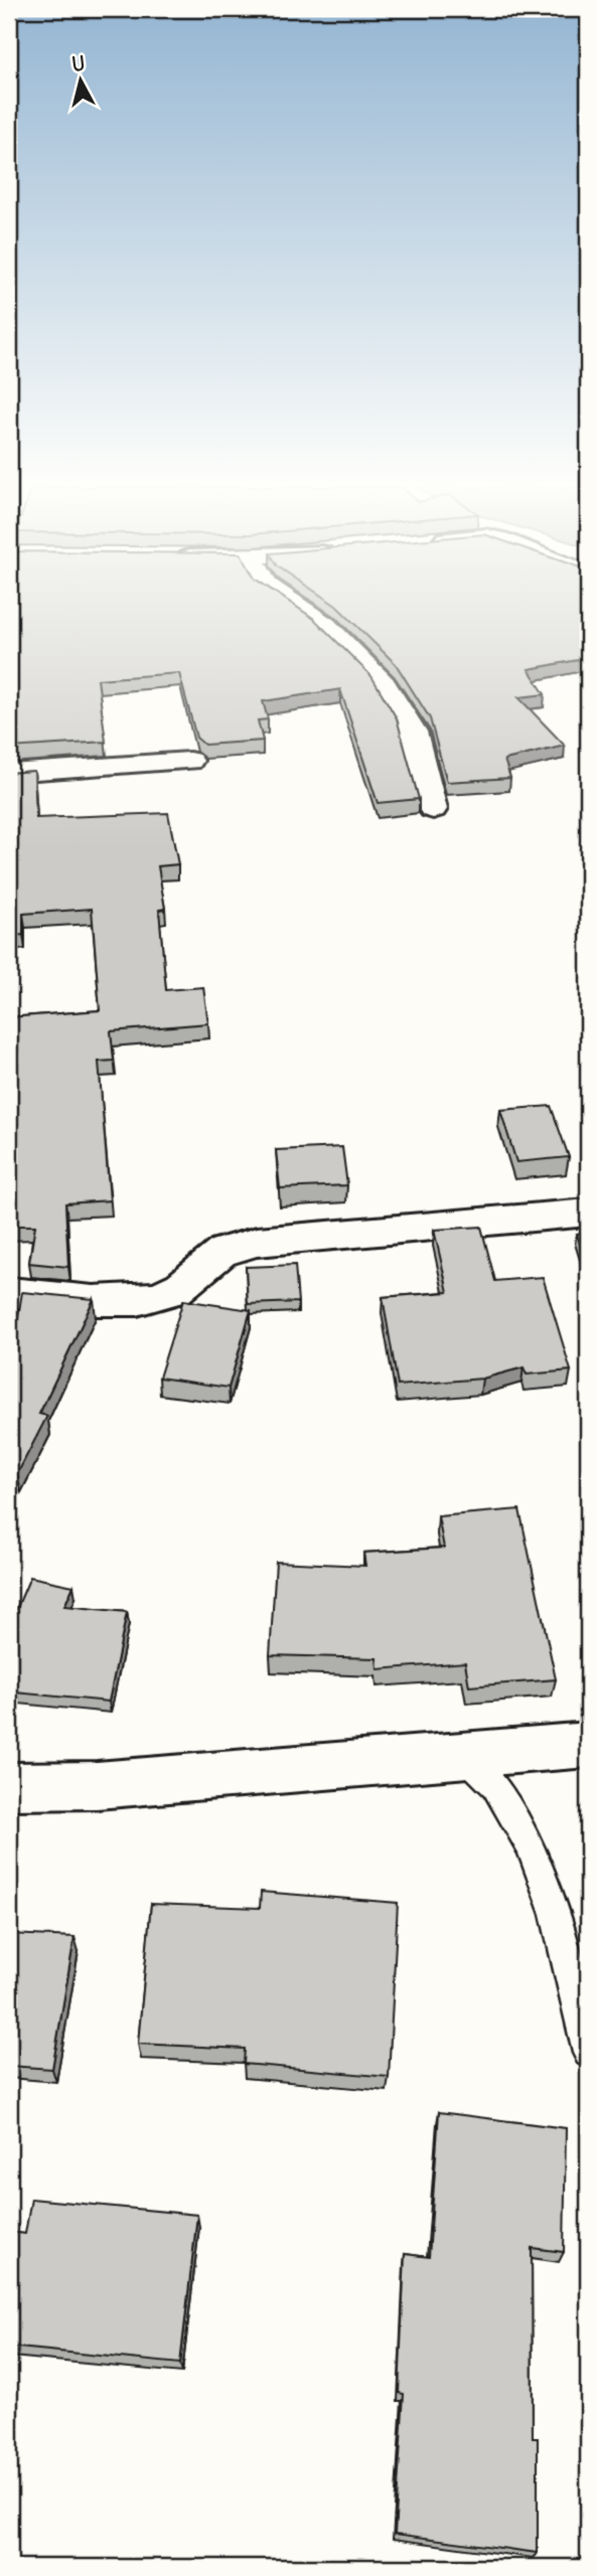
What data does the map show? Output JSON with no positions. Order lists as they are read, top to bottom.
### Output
{
  "north": "top"
}
